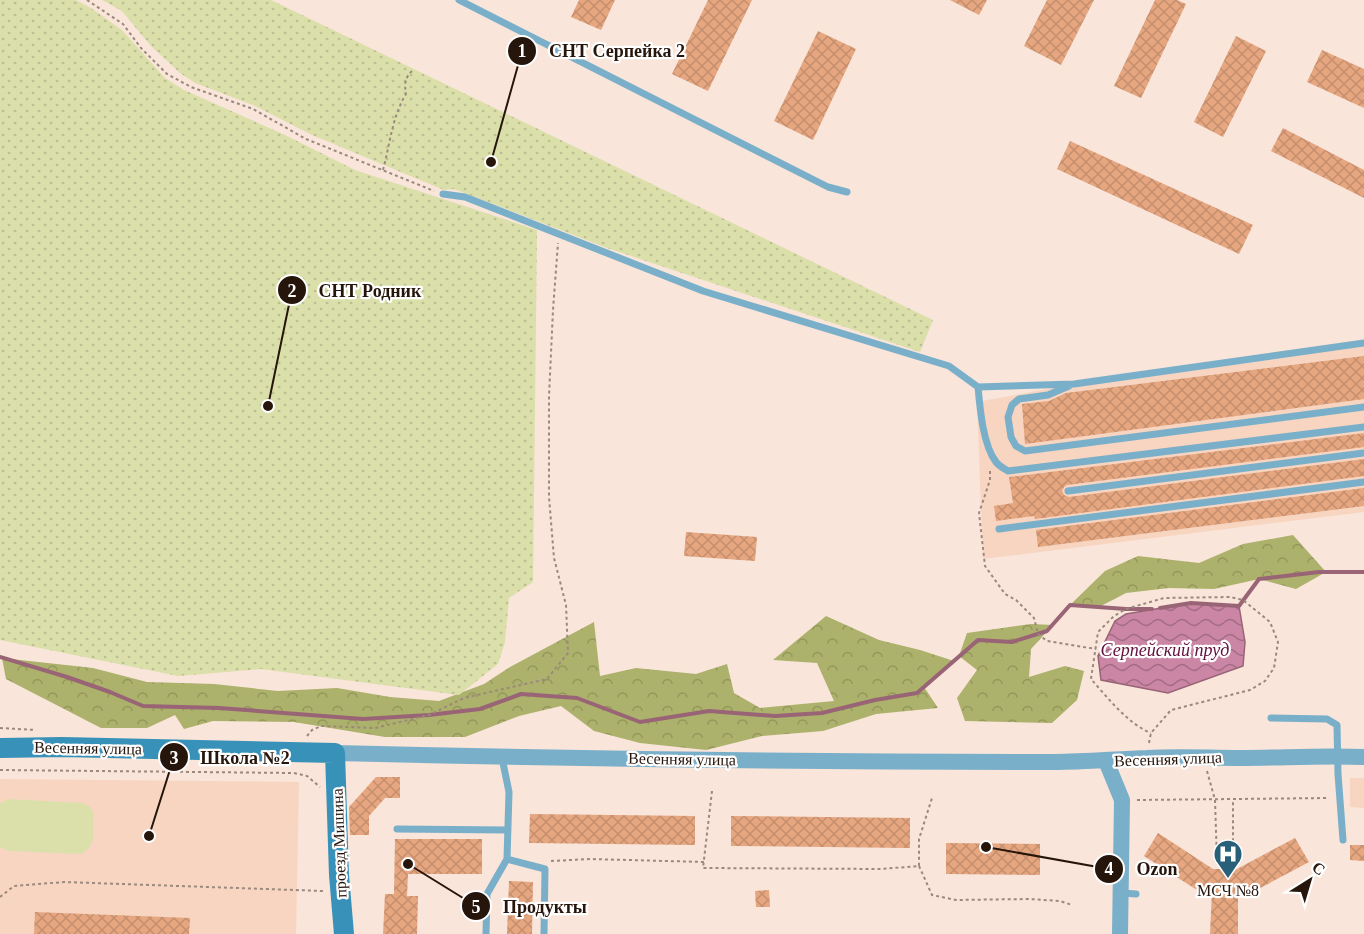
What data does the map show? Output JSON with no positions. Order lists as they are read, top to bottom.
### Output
{
  "streets": {
    "main road": ["Весенняя улица", "проезд Мишина"]
  },
  "crossings": [
    ["Весенняя улица", "проезд Мишина"]
  ],
  "water": ["Серпейский пруд"],
  "places": {
    "other": [
      "СНТ Серпейка 2",
      "СНТ Родник",
      "Школа №2",
      "Ozon",
      "Продукты"
    ],
    "hospital": ["МСЧ №8"]
  },
  "north": "top right"
}
